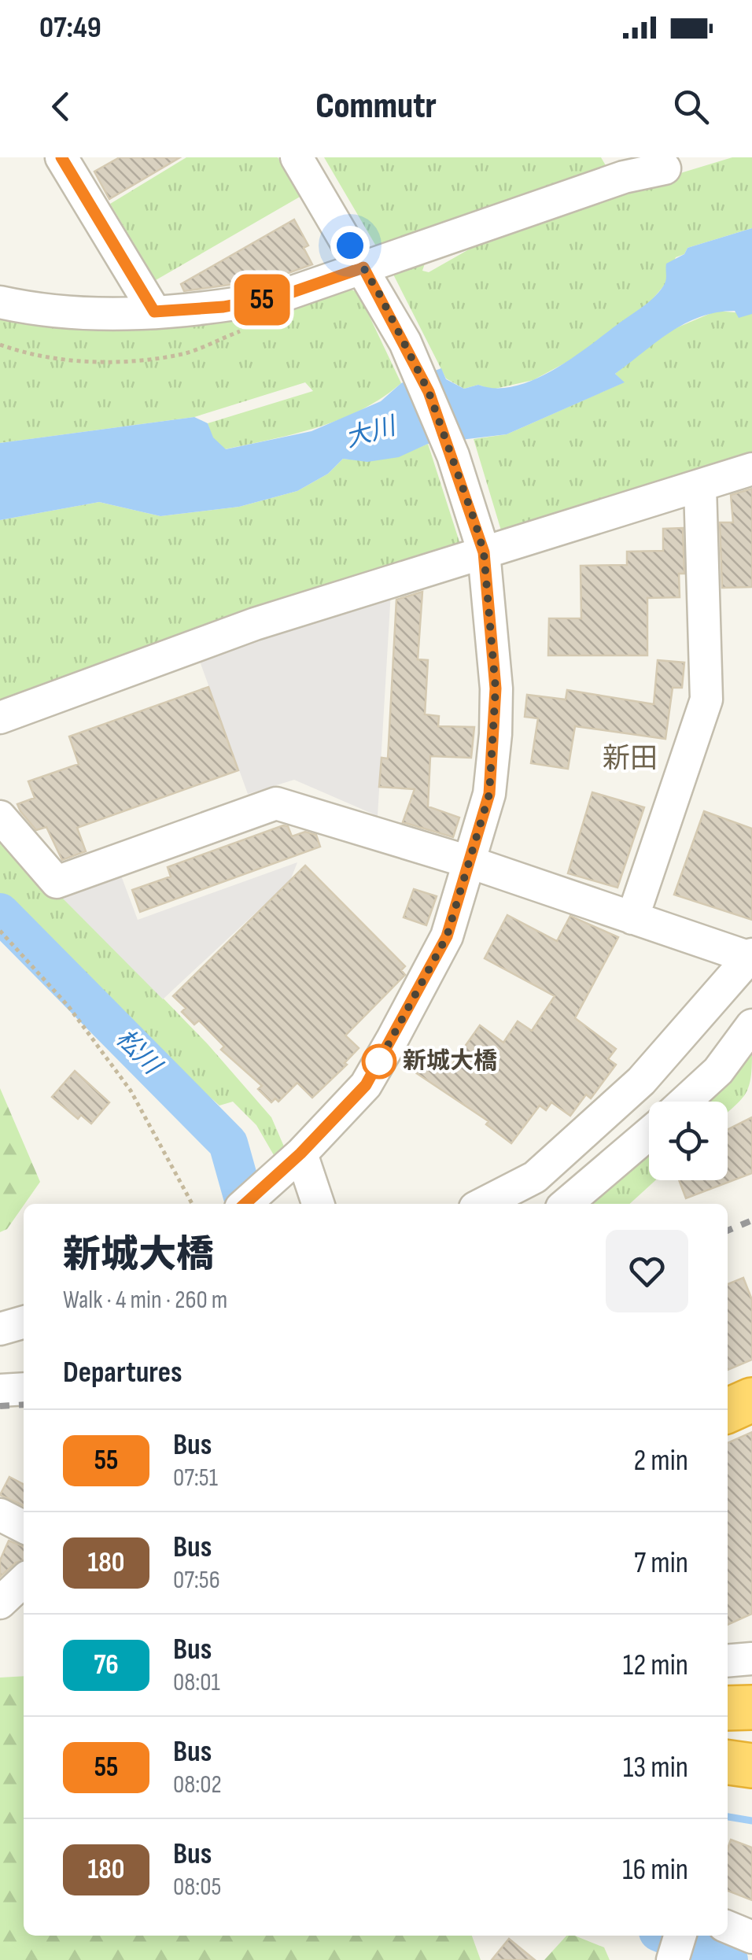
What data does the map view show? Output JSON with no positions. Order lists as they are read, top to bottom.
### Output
{
  "districts": ["新田"],
  "water": ["大川", "松川"],
  "places": ["新城大橋"],
  "lines": ["bus line 55"],
  "page": {
    "status": "07:49",
    "header": "Commutr",
    "on_map": "55",
    "heading": [
      ["新城大橋", "Walk · 4 min · 260 m"],
      "Departures"
    ],
    "list": [
      {
        "mark": "55",
        "name": "Bus",
        "note": "07:51",
        "value": "2 min"
      },
      {
        "mark": "180",
        "name": "Bus",
        "note": "07:56",
        "value": "7 min"
      },
      {
        "mark": "76",
        "name": "Bus",
        "note": "08:01",
        "value": "12 min"
      },
      {
        "mark": "55",
        "name": "Bus",
        "note": "08:02",
        "value": "13 min"
      },
      {
        "mark": "180",
        "name": "Bus",
        "note": "08:05",
        "value": "16 min"
      }
    ]
  }
}
